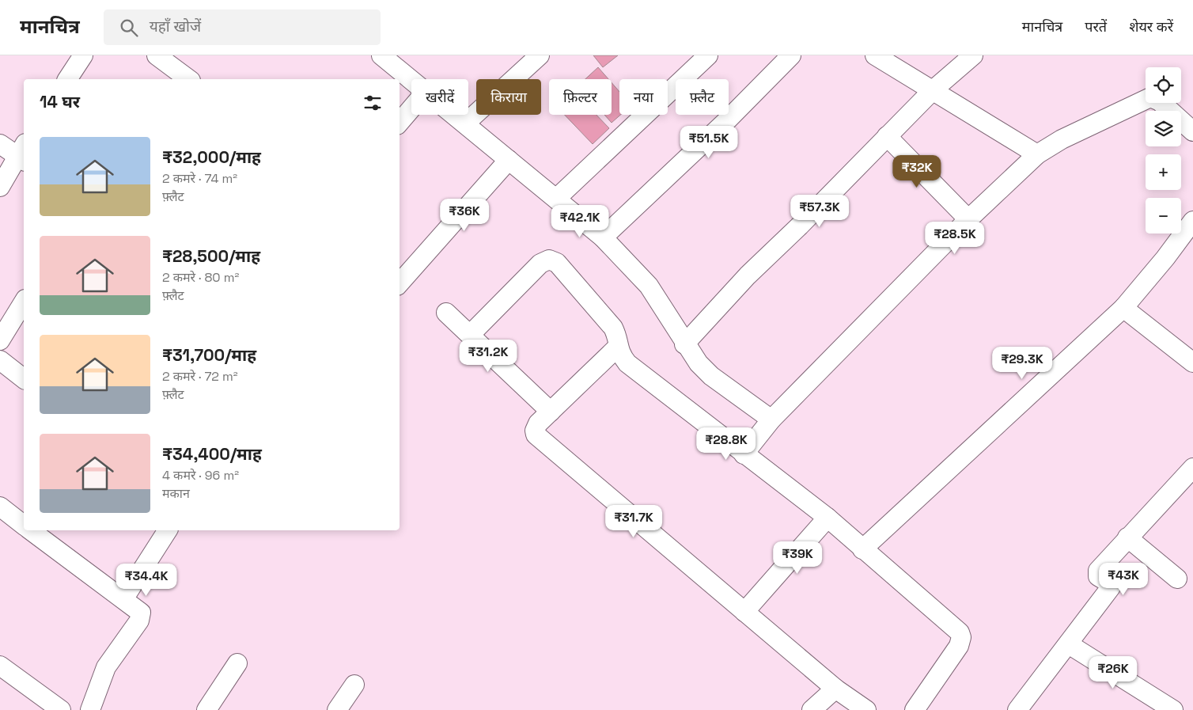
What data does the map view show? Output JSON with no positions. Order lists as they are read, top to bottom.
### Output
{
  "page": {
    "header": "मानचित्र",
    "search": "यहाँ खोजें",
    "nav": ["मानचित्र", "परतें", "शेयर करें"],
    "map_buttons": ["+", "−"],
    "chip": [
      "खरीदें",
      "किराया",
      "फ़िल्टर",
      "नया",
      "फ़्लैट"
    ],
    "heading": "14 घर",
    "price": [
      "₹51.5K",
      "₹32K",
      "₹57.3K",
      "₹36K",
      "₹42.1K",
      "₹28.5K",
      "₹31.2K",
      "₹29.3K",
      "₹28.8K",
      "₹31.7K",
      "₹39K",
      "₹43K",
      "₹34.4K",
      "₹26K"
    ],
    "list": [
      {
        "name": "₹32,000/माह",
        "note": "2 कमरे · 74 m² · फ़्लैट"
      },
      {
        "name": "₹28,500/माह",
        "note": "2 कमरे · 80 m² · फ़्लैट"
      },
      {
        "name": "₹31,700/माह",
        "note": "2 कमरे · 72 m² · फ़्लैट"
      },
      {
        "name": "₹34,400/माह",
        "note": "4 कमरे · 96 m² · मकान"
      }
    ]
  }
}
